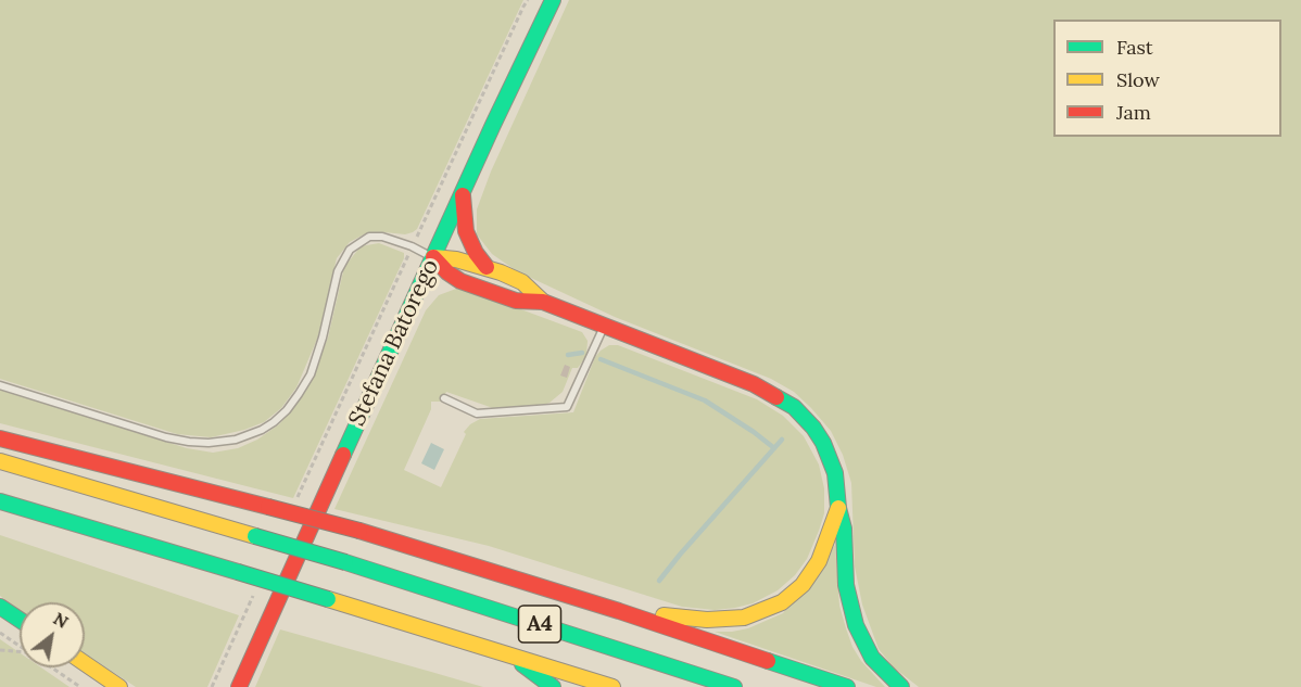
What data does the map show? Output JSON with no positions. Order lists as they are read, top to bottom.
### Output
{
  "streets": {
    "main road": ["Stefana Batorego", "A4"]
  },
  "legend": ["Fast", "Slow", "Jam"],
  "north": "top right"
}
